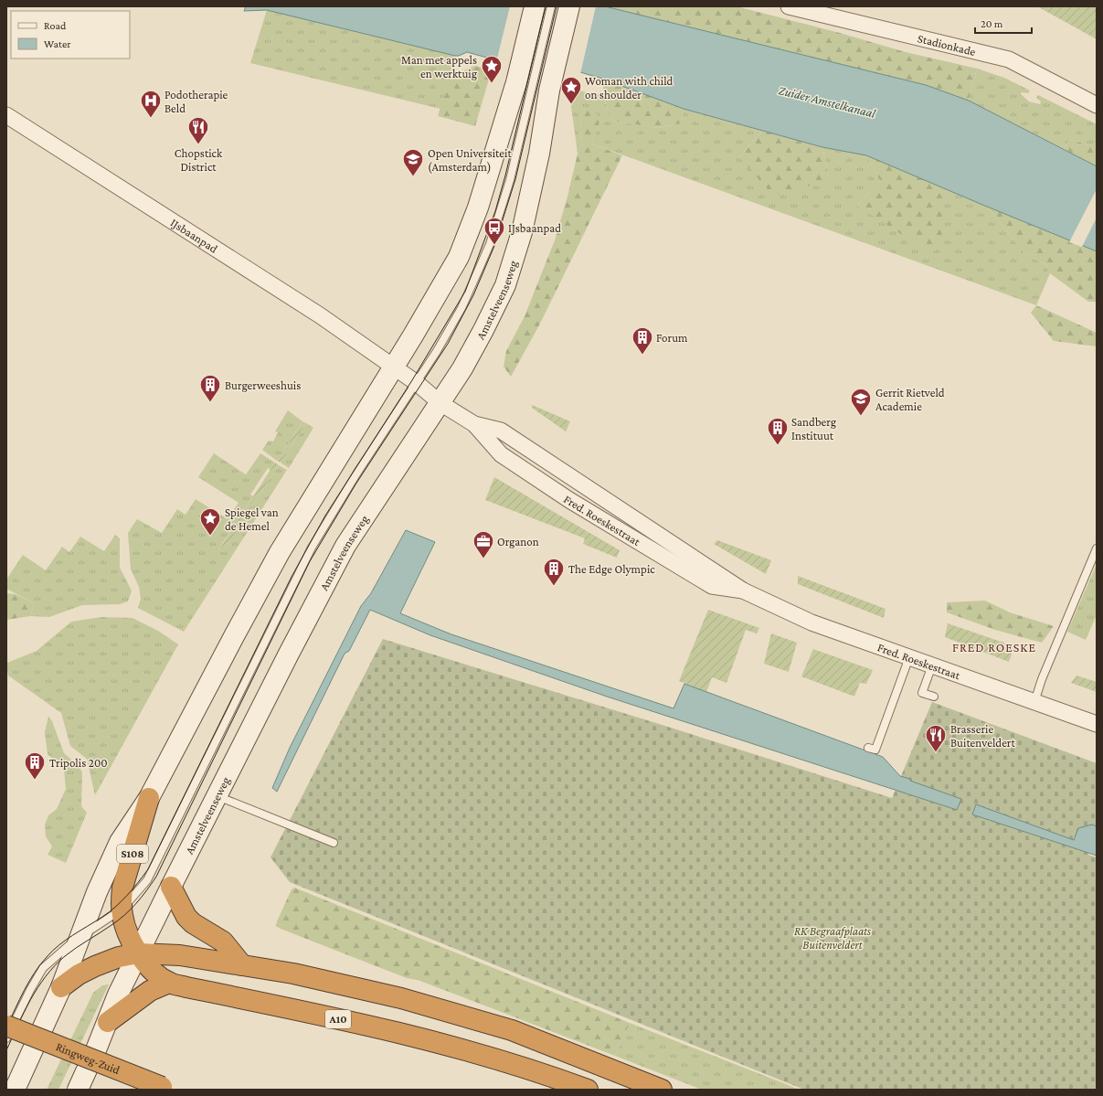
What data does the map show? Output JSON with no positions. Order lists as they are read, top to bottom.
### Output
{
  "streets": {
    "highway": ["S108", "A10", "Ringweg-Zuid"],
    "main road": ["Amstelveenseweg"],
    "street": ["Stadionkade", "IJsbaanpad", "Fred. Roeskestraat"]
  },
  "crossings": [
    ["IJsbaanpad", "Amstelveenseweg"],
    ["IJsbaanpad", "Fred. Roeskestraat"],
    ["Amstelveenseweg", "Fred. Roeskestraat"],
    ["Amstelveenseweg", "S108"],
    ["Amstelveenseweg", "A10"],
    ["S108", "A10"]
  ],
  "districts": ["FRED ROESKE"],
  "water": ["Zuider Amstelkanaal"],
  "parks": ["RK Begraafplaats Buitenveldert"],
  "places": {
    "place": ["Man met appels en werktuig", "Woman with child on shoulder", "Spiegel van de Hemel"],
    "hospital": ["Podotherapie Beld"],
    "restaurant": ["Chopstick District", "Brasserie Buitenveldert"],
    "school or university": ["Open Universiteit (Amsterdam)", "Gerrit Rietveld Academie"],
    "bus stop": ["IJsbaanpad"],
    "building": [
      "Forum",
      "Burgerweeshuis",
      "Sandberg Instituut",
      "The Edge Olympic",
      "Tripolis 200"
    ],
    "office": ["Organon"]
  },
  "legend": ["Road", "Water"],
  "scale_bar": "20 m"
}
